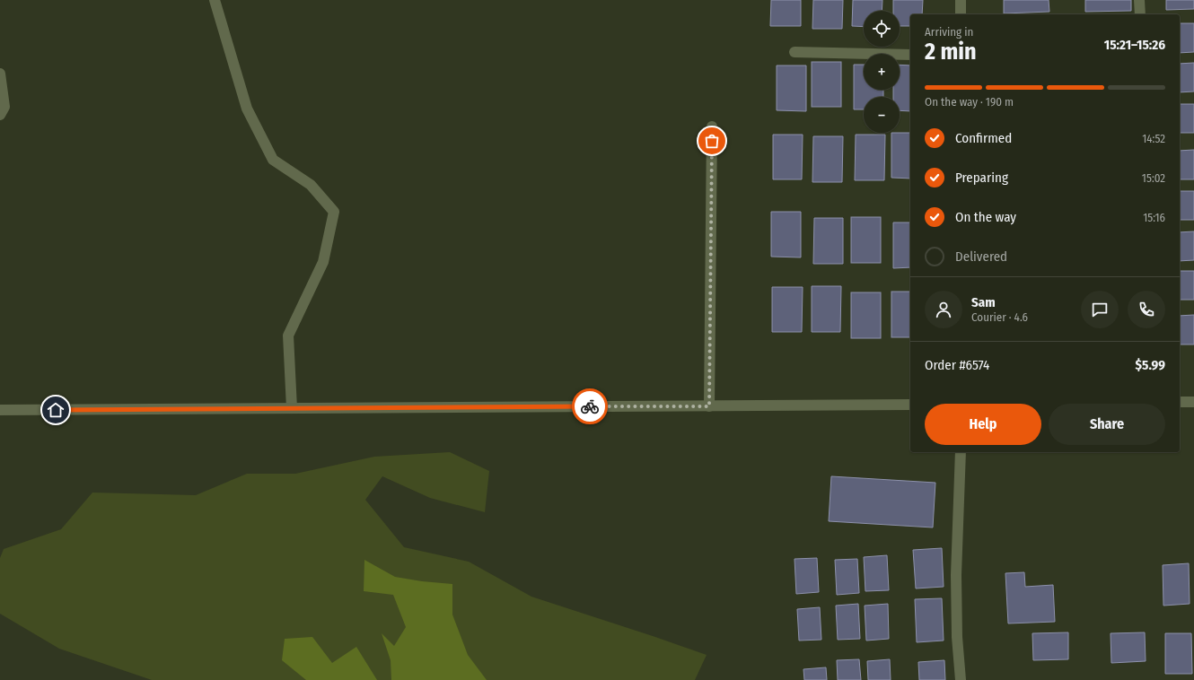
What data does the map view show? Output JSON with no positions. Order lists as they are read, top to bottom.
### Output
{
  "page": {
    "map_buttons": ["+", "−"],
    "heading": ["2 min", "Arriving in", "15:21–15:26"],
    "panel": [
      "Sam",
      "Courier · 4.6",
      "Order #6574",
      "$5.99"
    ],
    "bar": "On the way · 190 m",
    "list": [
      ["Confirmed", "14:52"],
      ["Preparing", "15:02"],
      ["On the way", "15:16"],
      "Delivered"
    ],
    "buttons": ["Help", "Share"]
  }
}
